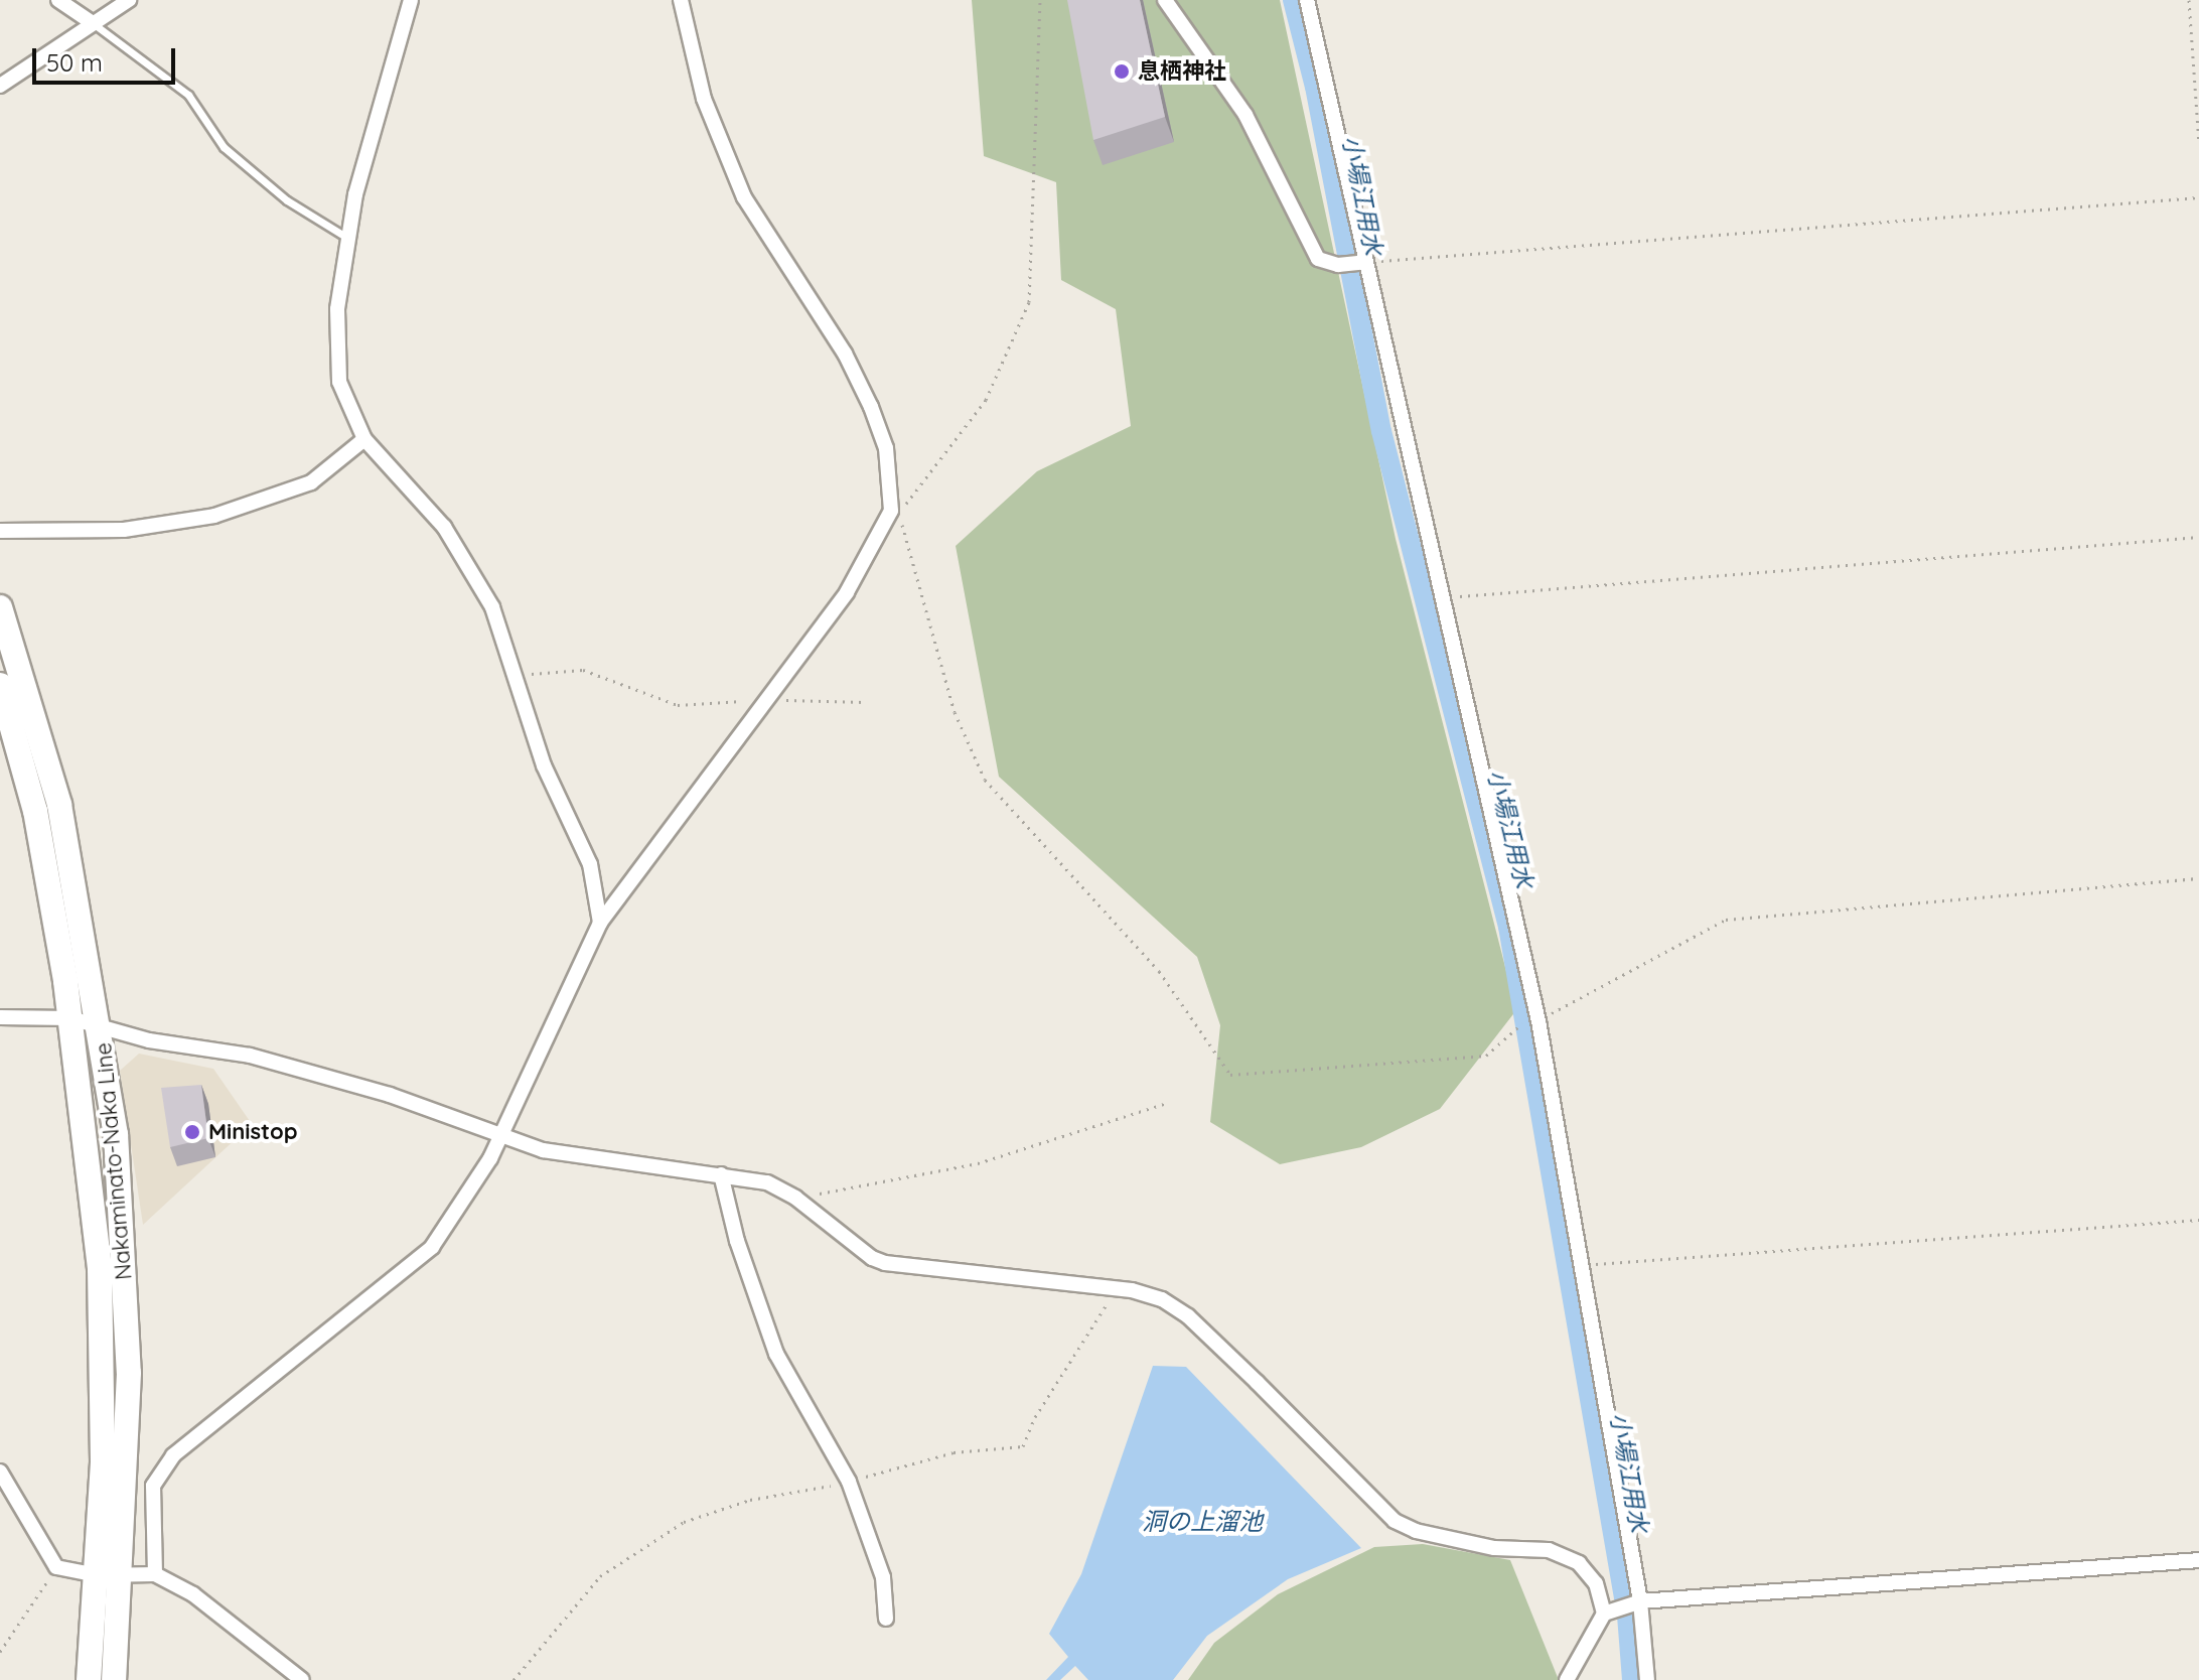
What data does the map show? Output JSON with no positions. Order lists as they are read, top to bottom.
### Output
{
  "streets": {
    "main road": ["Nakaminato-Naka Line"]
  },
  "water": ["小場江用水", "洞の上溜池"],
  "places": ["息栖神社", "Ministop"],
  "scale_bar": "50 m"
}
